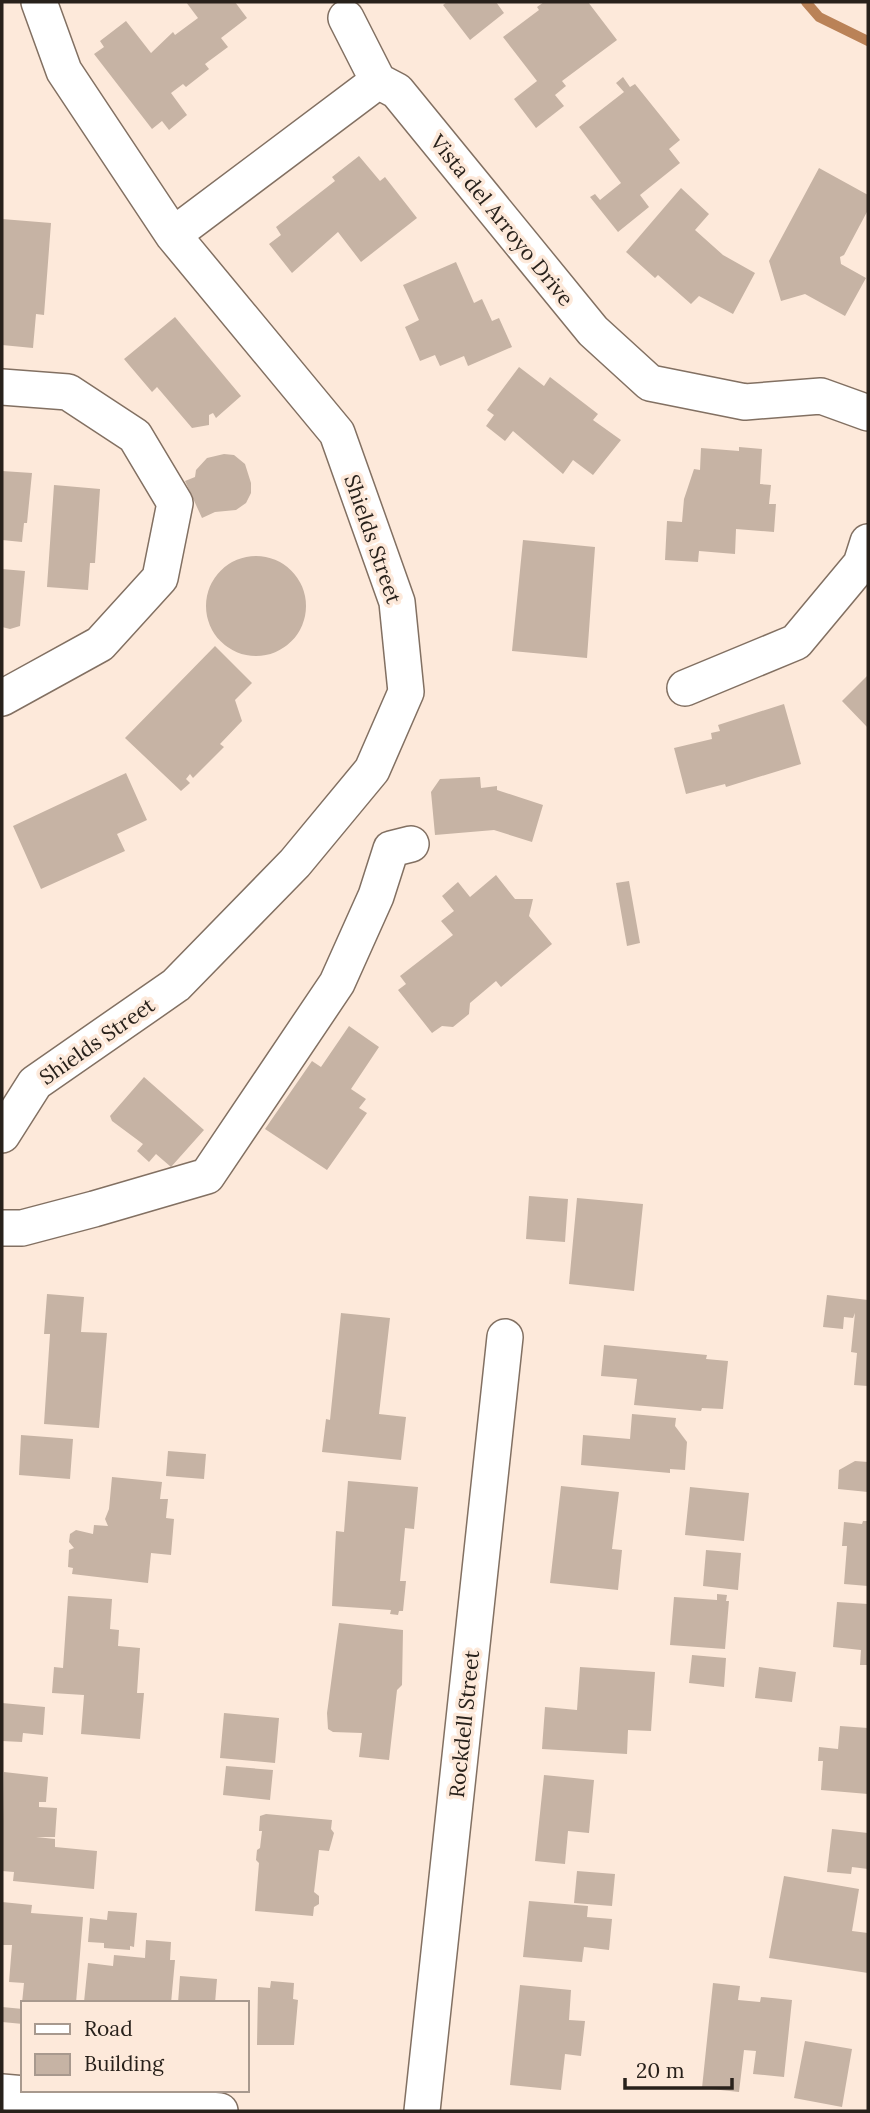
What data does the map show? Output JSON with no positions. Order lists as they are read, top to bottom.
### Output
{
  "streets": {
    "street": ["Vista del Arroyo Drive", "Shields Street", "Rockdell Street"]
  },
  "legend": ["Road", "Building"],
  "scale_bar": "20 m"
}
